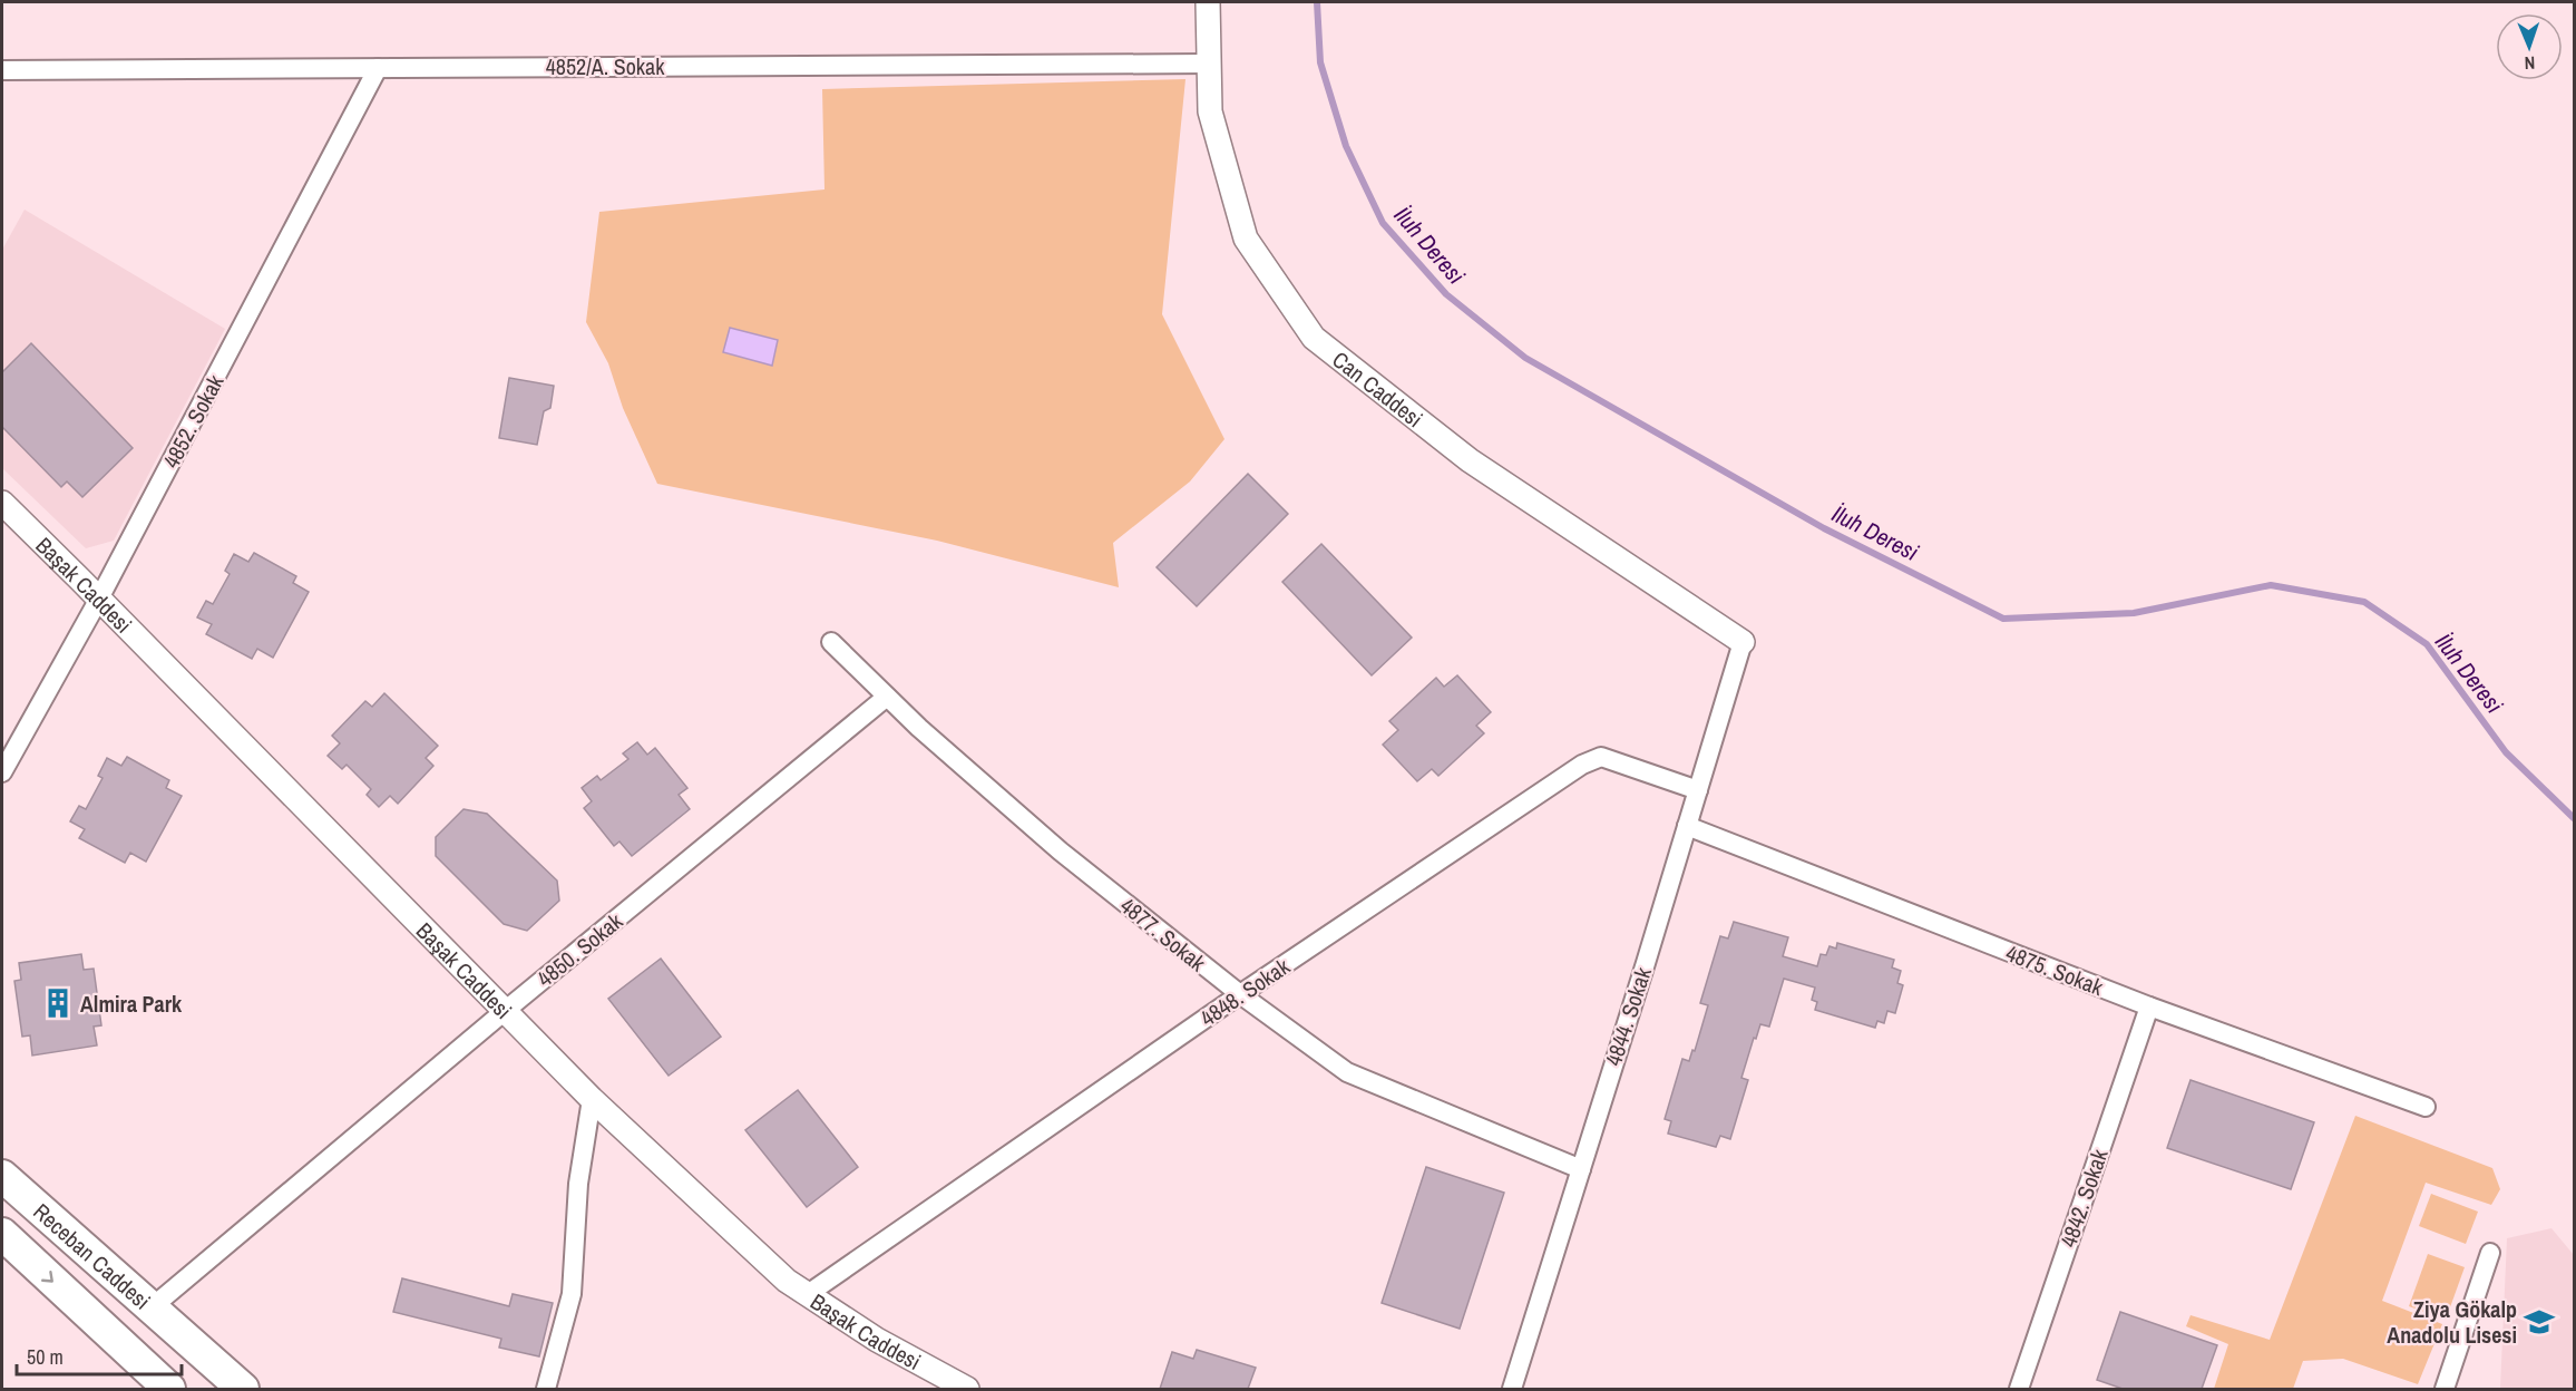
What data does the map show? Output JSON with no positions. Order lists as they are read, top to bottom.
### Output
{
  "streets": {
    "highway": ["Receban Caddesi"],
    "street": [
      "4852/A. Sokak",
      "Can Caddesi",
      "4852. Sokak",
      "Başak Caddesi",
      "4877. Sokak",
      "4850. Sokak",
      "4875. Sokak",
      "4848. Sokak",
      "4844. Sokak",
      "4842. Sokak"
    ]
  },
  "crossings": [
    ["4852/A. Sokak", "Can Caddesi"],
    ["4852/A. Sokak", "4852. Sokak"],
    ["Can Caddesi", "4844. Sokak"],
    ["4852. Sokak", "Başak Caddesi"],
    ["Başak Caddesi", "4850. Sokak"],
    ["Başak Caddesi", "4848. Sokak"],
    ["4877. Sokak", "4850. Sokak"],
    ["4877. Sokak", "4848. Sokak"],
    ["4877. Sokak", "4844. Sokak"],
    ["4850. Sokak", "Receban Caddesi"],
    ["4875. Sokak", "4844. Sokak"],
    ["4875. Sokak", "4842. Sokak"],
    ["4848. Sokak", "4844. Sokak"]
  ],
  "water": ["İluh Deresi"],
  "places": {
    "building": ["Almira Park"],
    "school or university": ["Ziya Gökalp Anadolu Lisesi"]
  },
  "scale_bar": "50 m",
  "north": "bottom"
}
